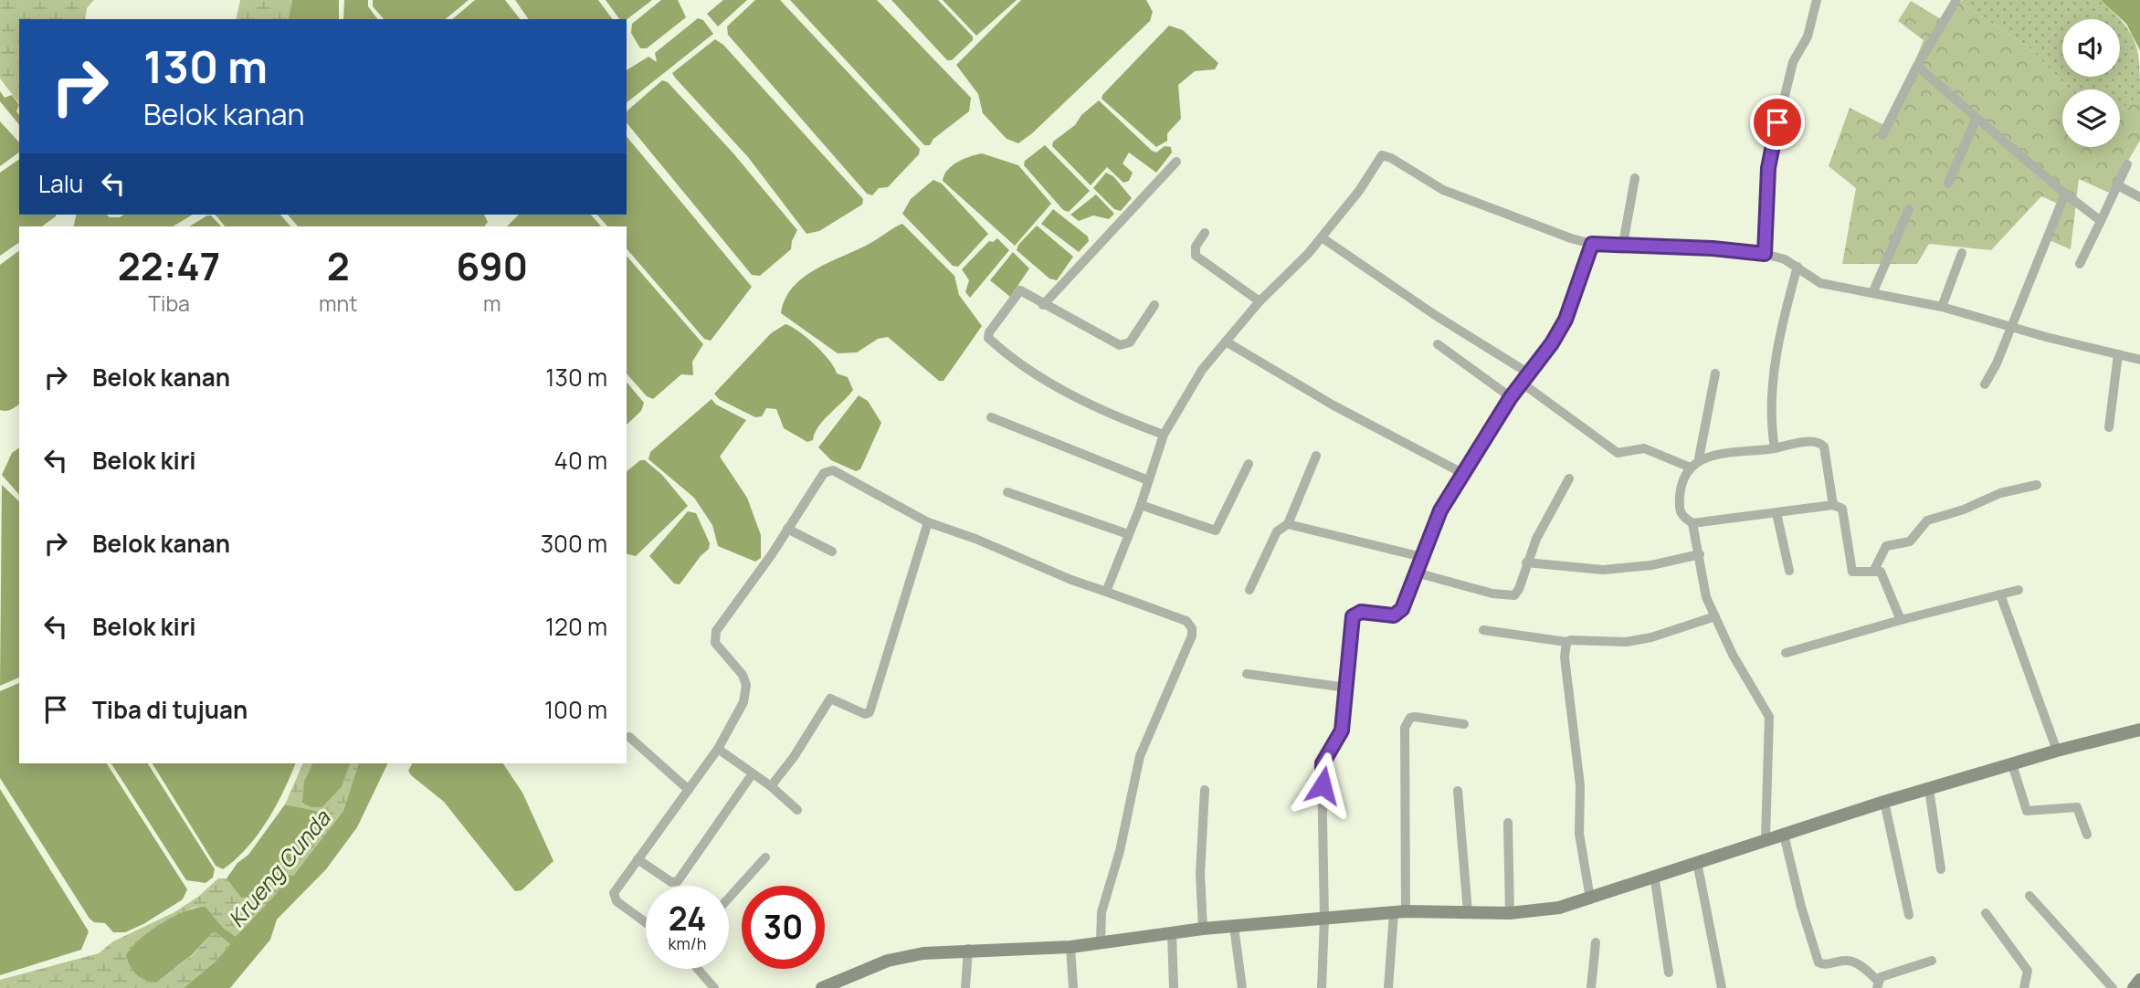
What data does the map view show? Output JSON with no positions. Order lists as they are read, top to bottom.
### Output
{
  "water": ["Krueng Cunda"],
  "page": {
    "turn": ["130 m", "Belok kanan"],
    "then": "Lalu",
    "eta": [
      "22:47",
      "Tiba",
      "2",
      "mnt",
      "690",
      "m"
    ],
    "list": [
      {
        "name": "Belok kanan",
        "value": "130 m"
      },
      {
        "name": "Belok kiri",
        "value": "40 m"
      },
      {
        "name": "Belok kanan",
        "value": "300 m"
      },
      {
        "name": "Belok kiri",
        "value": "120 m"
      },
      {
        "name": "Tiba di tujuan",
        "value": "100 m"
      }
    ],
    "speed": "24 km/h",
    "limit": "30"
  }
}
